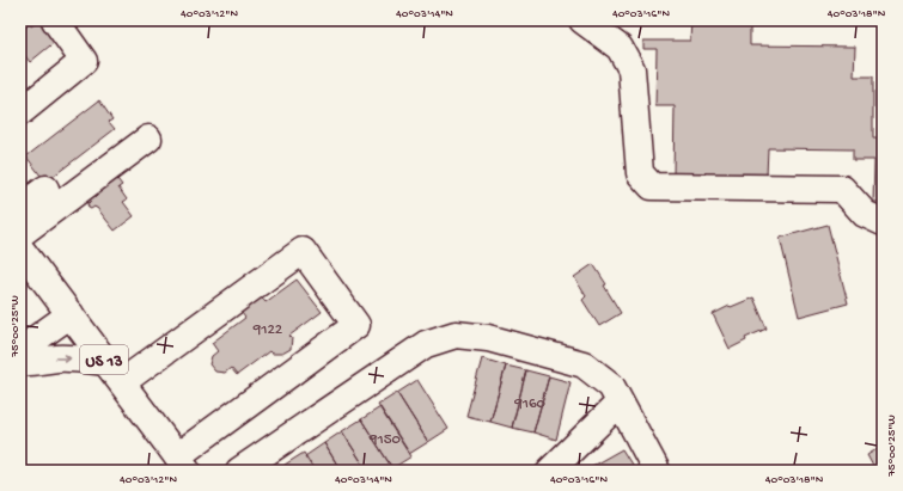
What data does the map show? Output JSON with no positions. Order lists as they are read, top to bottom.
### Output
{
  "streets": {
    "main road": ["US 13"]
  },
  "house_numbers": ["9122", "9160", "9150"],
  "coordinates": [
    "40°03'12\"N",
    "40°03'14\"N",
    "40°03'16\"N",
    "40°03'18\"N",
    "75°00'25\"W"
  ]
}
